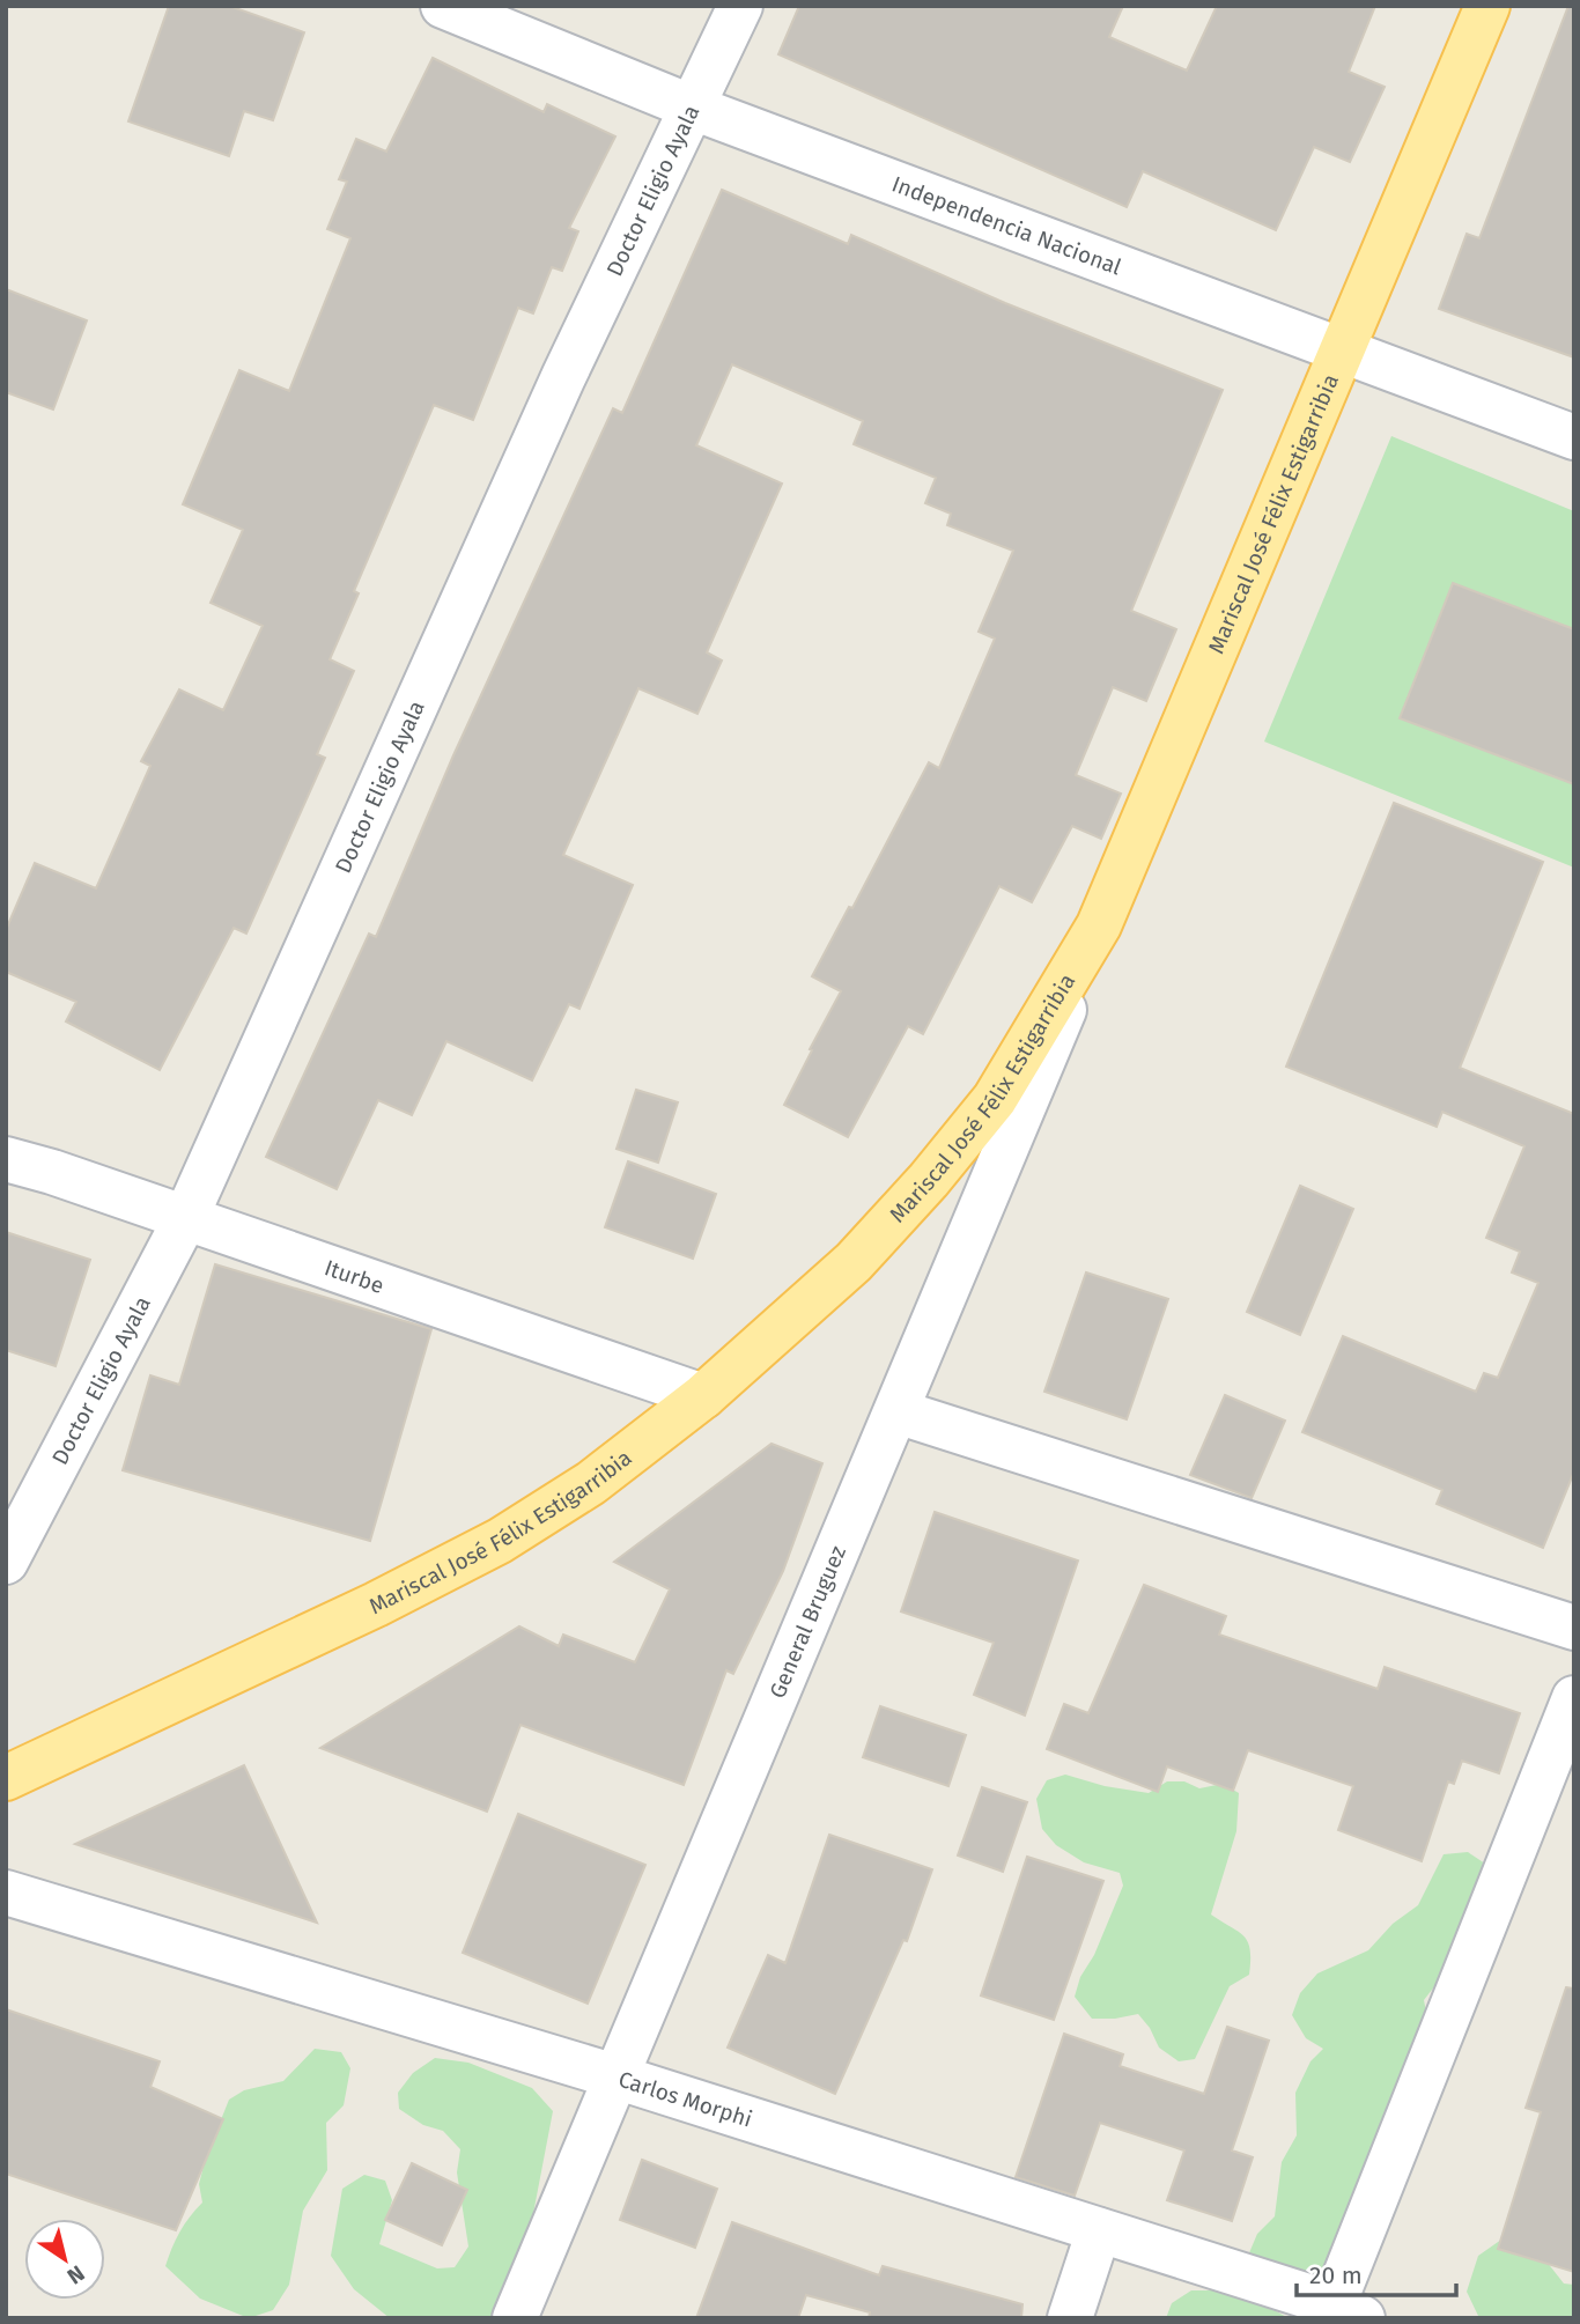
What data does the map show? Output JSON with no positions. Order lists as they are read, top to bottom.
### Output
{
  "streets": {
    "main road": ["Mariscal José Félix Estigarribia"],
    "street": [
      "Doctor Eligio Ayala",
      "Independencia Nacional",
      "Iturbe",
      "General Bruguez",
      "Carlos Morphi"
    ]
  },
  "crossings": [
    ["Doctor Eligio Ayala", "Independencia Nacional"],
    ["Doctor Eligio Ayala", "Iturbe"],
    ["Independencia Nacional", "Mariscal José Félix Estigarribia"],
    ["Mariscal José Félix Estigarribia", "Iturbe"],
    ["Mariscal José Félix Estigarribia", "General Bruguez"],
    ["General Bruguez", "Carlos Morphi"]
  ],
  "scale_bar": "20 m",
  "north": "bottom right"
}
